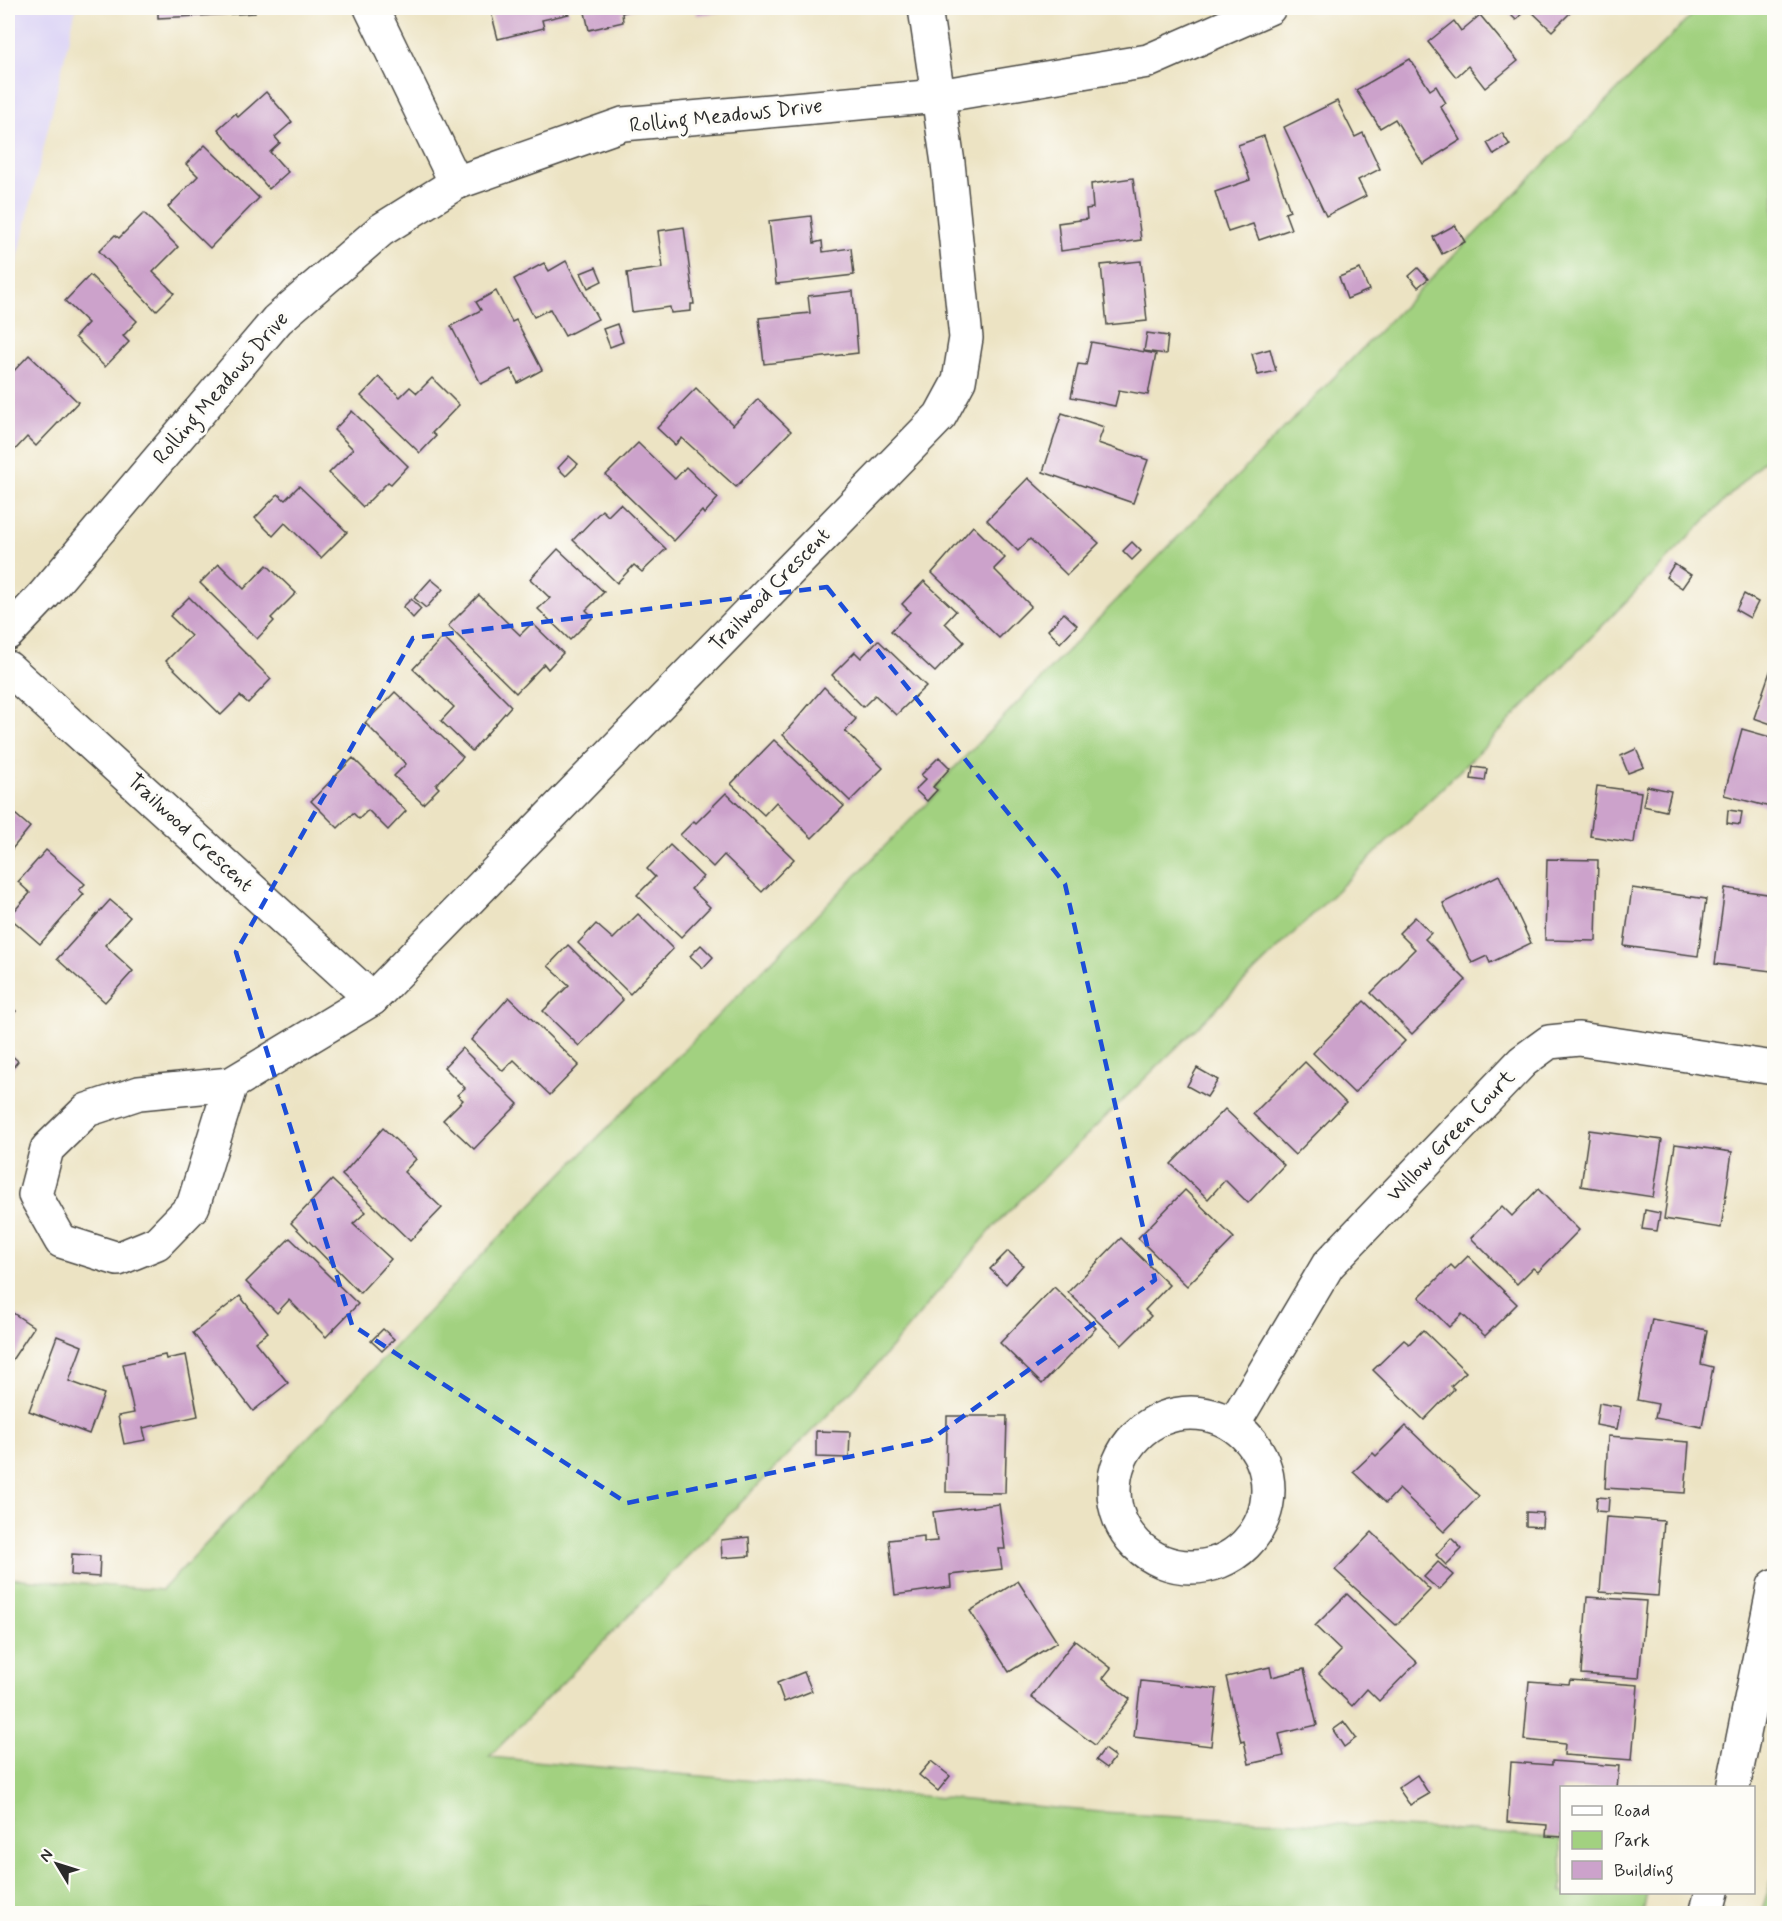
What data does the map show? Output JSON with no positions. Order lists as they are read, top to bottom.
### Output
{
  "streets": {
    "street": ["Rolling Meadows Drive", "Trailwood Crescent", "Willow Green Court"]
  },
  "crossings": [
    ["Rolling Meadows Drive", "Trailwood Crescent"]
  ],
  "legend": ["Road", "Park", "Building"],
  "north": "top left"
}
